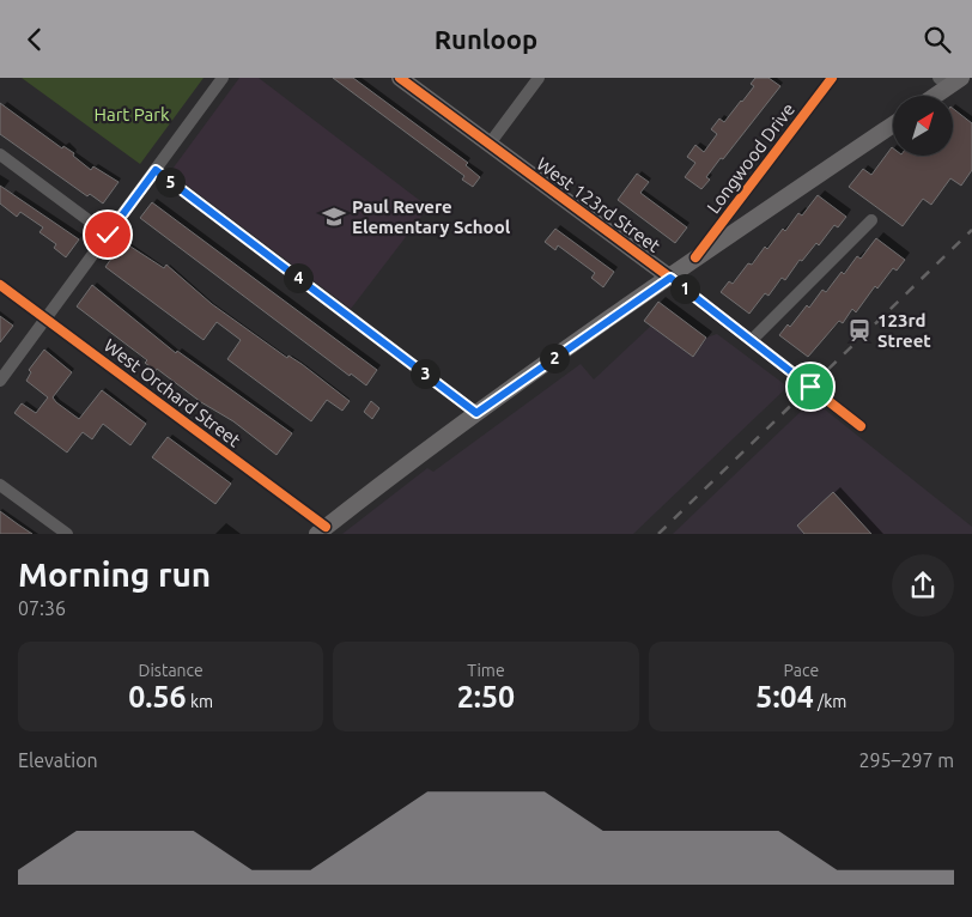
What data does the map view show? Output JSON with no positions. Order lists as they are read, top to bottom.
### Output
{
  "streets": {
    "main road": ["West 123rd Street"],
    "street": ["Longwood Drive", "West Orchard Street"]
  },
  "parks": ["Hart Park"],
  "places": {
    "school or university": ["Paul Revere Elementary School"],
    "station": ["123rd Street"]
  },
  "north": "top right",
  "page": {
    "header": "Runloop",
    "pins": [
      "5",
      "4",
      "1",
      "2",
      "3"
    ],
    "heading": ["Morning run", "07:36"],
    "stats": [
      ["Distance", "0.56 km"],
      ["Time", "2:50"],
      ["Pace", "5:04 /km"]
    ],
    "chart": ["Elevation", "295–297 m"]
  }
}
